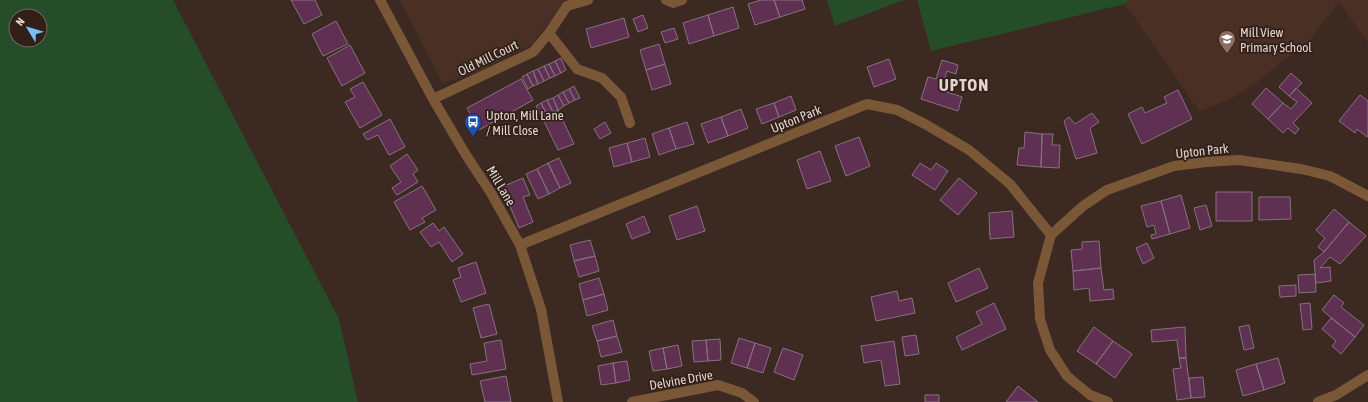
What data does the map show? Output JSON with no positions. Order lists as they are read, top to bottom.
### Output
{
  "streets": {
    "street": [
      "Old Mill Court",
      "Upton Park",
      "Mill Lane",
      "Delvine Drive"
    ]
  },
  "crossings": [
    ["Old Mill Court", "Mill Lane"],
    ["Upton Park", "Mill Lane"]
  ],
  "districts": ["UPTON"],
  "places": {
    "school or university": ["Mill View Primary School"],
    "bus stop": ["Upton, Mill Lane / Mill Close"]
  },
  "north": "top left"
}
